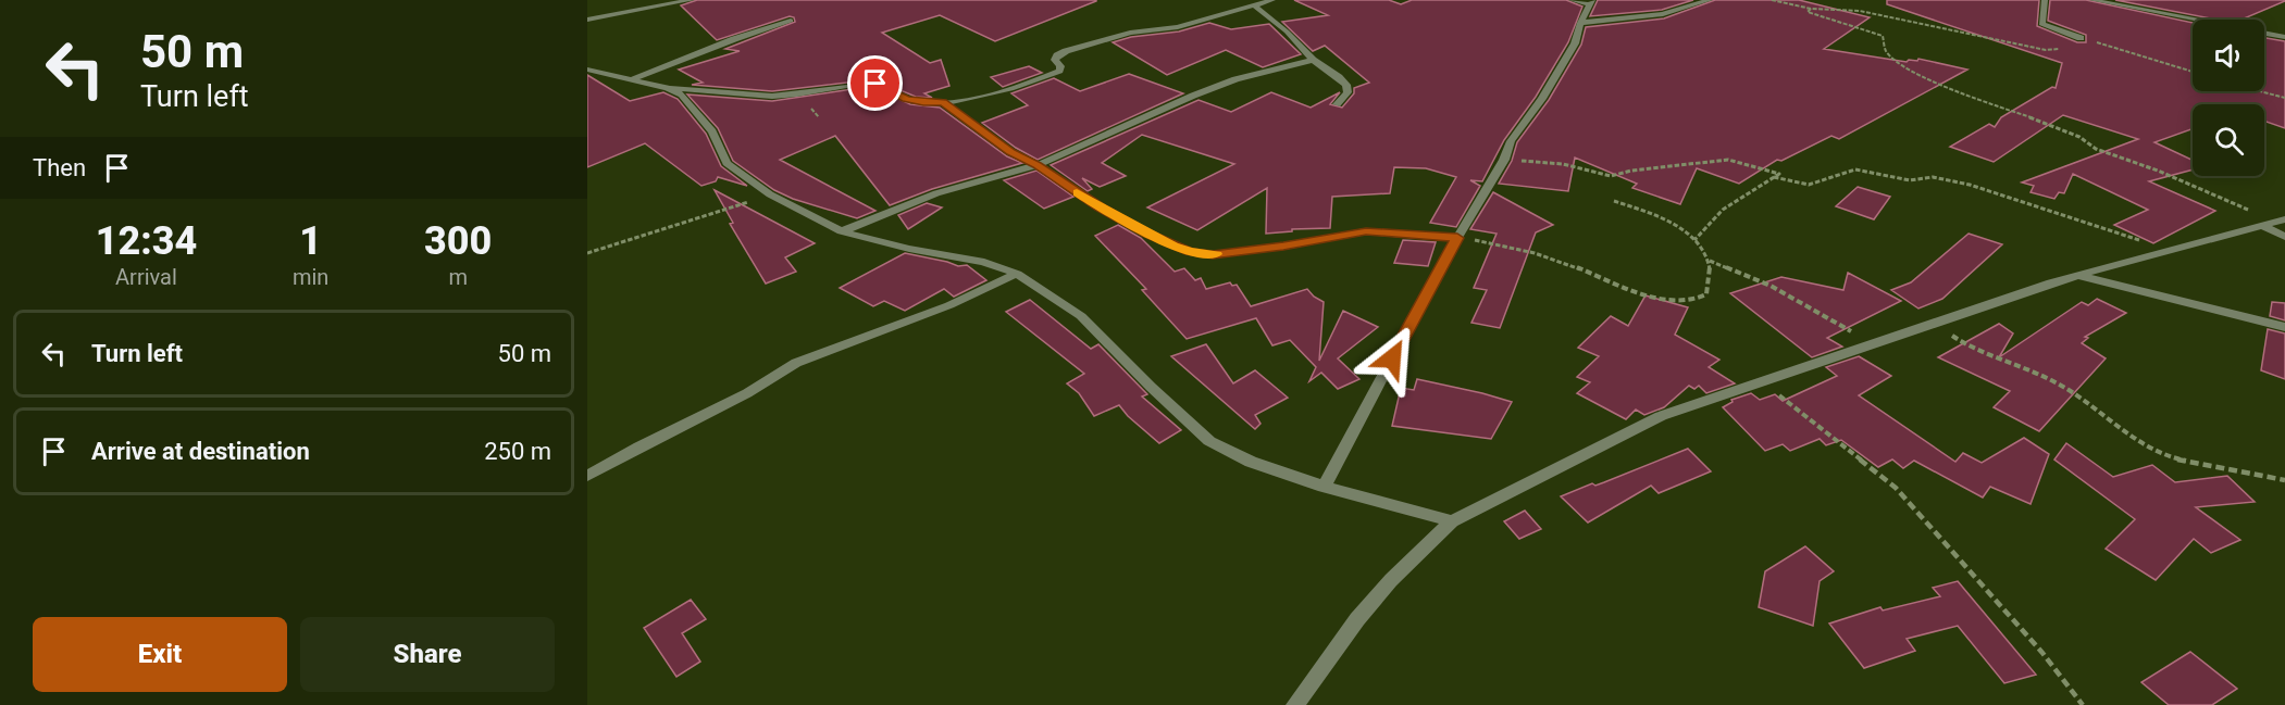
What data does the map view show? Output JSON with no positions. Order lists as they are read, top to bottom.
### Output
{
  "page": {
    "turn": ["50 m", "Turn left"],
    "then": "Then",
    "eta": [
      "12:34",
      "Arrival",
      "1",
      "min",
      "300",
      "m"
    ],
    "list": [
      {
        "name": "Turn left",
        "value": "50 m"
      },
      {
        "name": "Arrive at destination",
        "value": "250 m"
      }
    ],
    "buttons": ["Exit", "Share"]
  }
}
